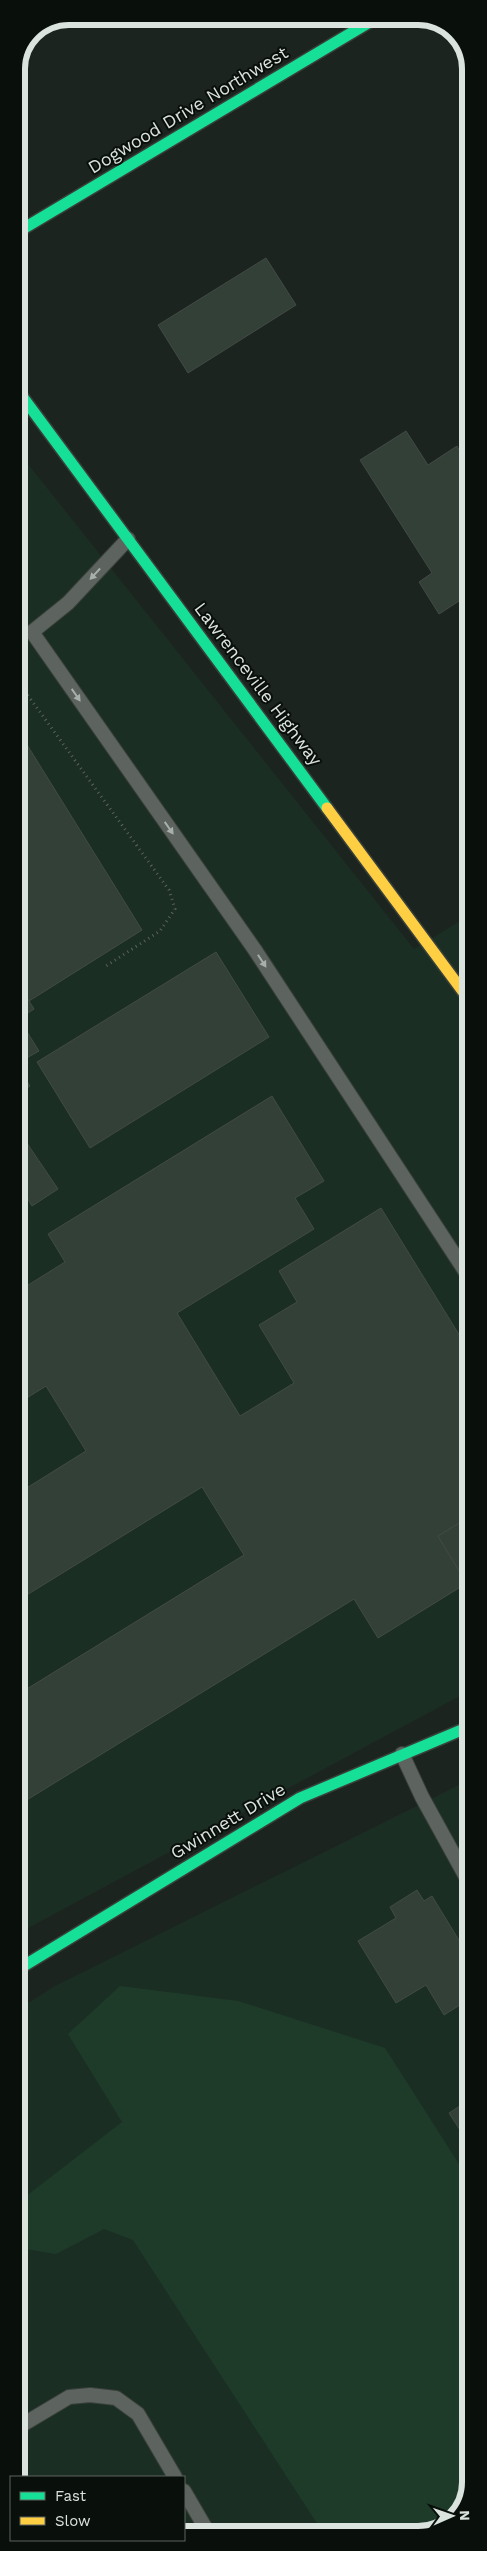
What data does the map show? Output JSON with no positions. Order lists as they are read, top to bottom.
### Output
{
  "streets": {
    "street": ["Dogwood Drive Northwest", "Lawrenceville Highway", "Gwinnett Drive"]
  },
  "legend": ["Fast", "Slow"],
  "north": "right"
}
